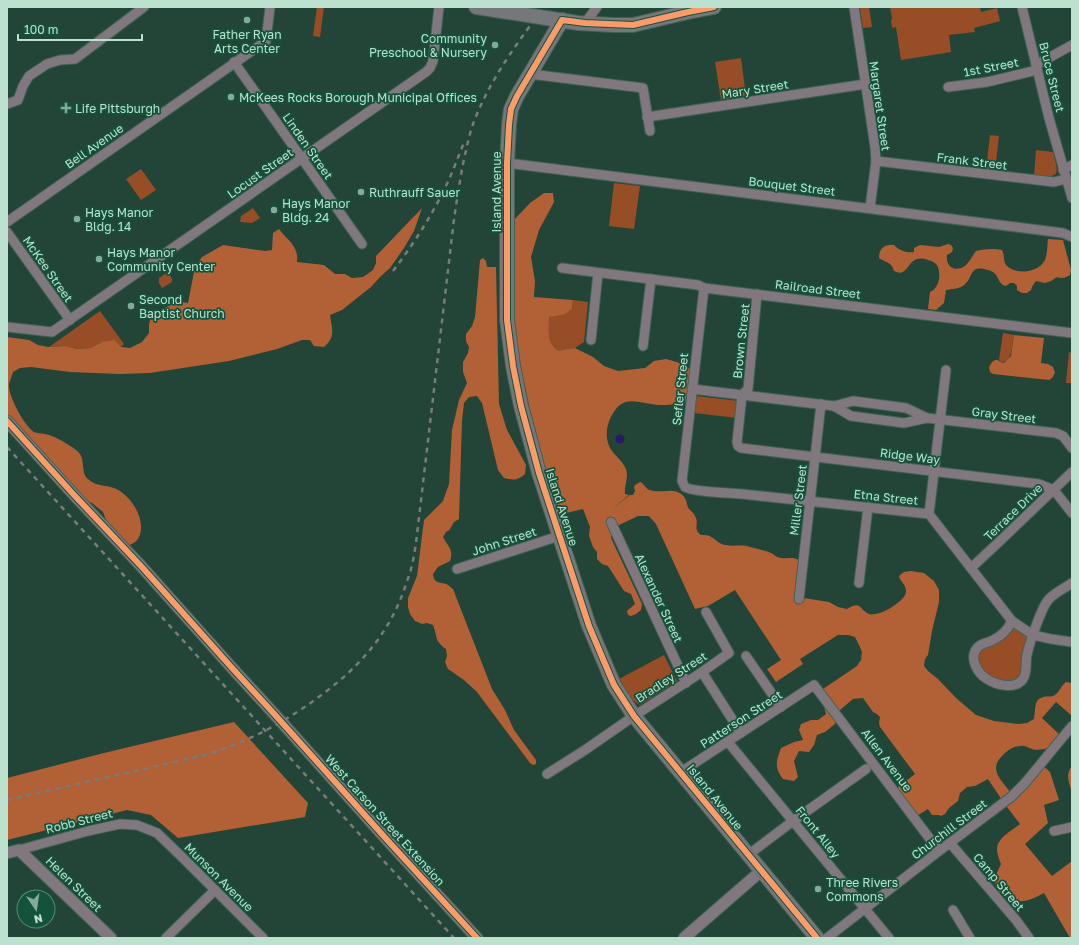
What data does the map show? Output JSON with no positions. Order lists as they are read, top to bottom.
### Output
{
  "streets": {
    "main road": ["Island Avenue"],
    "street": [
      "1st Street",
      "Bruce Street",
      "Mary Street",
      "Margaret Street",
      "Bell Avenue",
      "Linden Street",
      "Frank Street",
      "Locust Street",
      "Bouquet Street",
      "McKee Street",
      "Railroad Street",
      "Brown Street",
      "Sefler Street",
      "Gray Street",
      "Ridge Way",
      "Etna Street",
      "Miller Street",
      "Terrace Drive",
      "John Street",
      "Alexander Street",
      "Bradley Street",
      "Patterson Street",
      "Allen Avenue",
      "West Carson Street Extension",
      "Robb Street",
      "Churchill Street",
      "Front Alley",
      "Munson Avenue",
      "Camp Street",
      "Helen Street"
    ]
  },
  "crossings": [
    ["1st Street", "Bruce Street"],
    ["Bruce Street", "Frank Street"],
    ["Mary Street", "Margaret Street"],
    ["Margaret Street", "Frank Street"],
    ["Margaret Street", "Bouquet Street"],
    ["Bell Avenue", "Linden Street"],
    ["Linden Street", "Locust Street"],
    ["Locust Street", "McKee Street"],
    ["Bouquet Street", "Island Avenue"],
    ["Island Avenue", "John Street"],
    ["Island Avenue", "Bradley Street"],
    ["Island Avenue", "Patterson Street"],
    ["Railroad Street", "Brown Street"],
    ["Railroad Street", "Sefler Street"],
    ["Brown Street", "Gray Street"],
    ["Brown Street", "Ridge Way"],
    ["Sefler Street", "Gray Street"],
    ["Sefler Street", "Etna Street"],
    ["Gray Street", "Miller Street"],
    ["Ridge Way", "Miller Street"],
    ["Ridge Way", "Terrace Drive"],
    ["Etna Street", "Miller Street"],
    ["Etna Street", "Terrace Drive"],
    ["Alexander Street", "Bradley Street"],
    ["Patterson Street", "Allen Avenue"],
    ["Patterson Street", "Front Alley"],
    ["Allen Avenue", "Churchill Street"],
    ["Robb Street", "Munson Avenue"],
    ["Robb Street", "Helen Street"],
    ["Churchill Street", "Front Alley"],
    ["Churchill Street", "Camp Street"]
  ],
  "places": {
    "other": [
      "Father Ryan Arts Center",
      "Community Preschool & Nursery",
      "McKees Rocks Borough Municipal Offices",
      "Ruthrauff Sauer",
      "Hays Manor Bldg. 24",
      "Hays Manor Bldg. 14",
      "Hays Manor Community Center",
      "Second Baptist Church",
      "Three Rivers Commons"
    ],
    "health": ["Life Pittsburgh"]
  },
  "scale_bar": "100 m",
  "north": "bottom"
}
